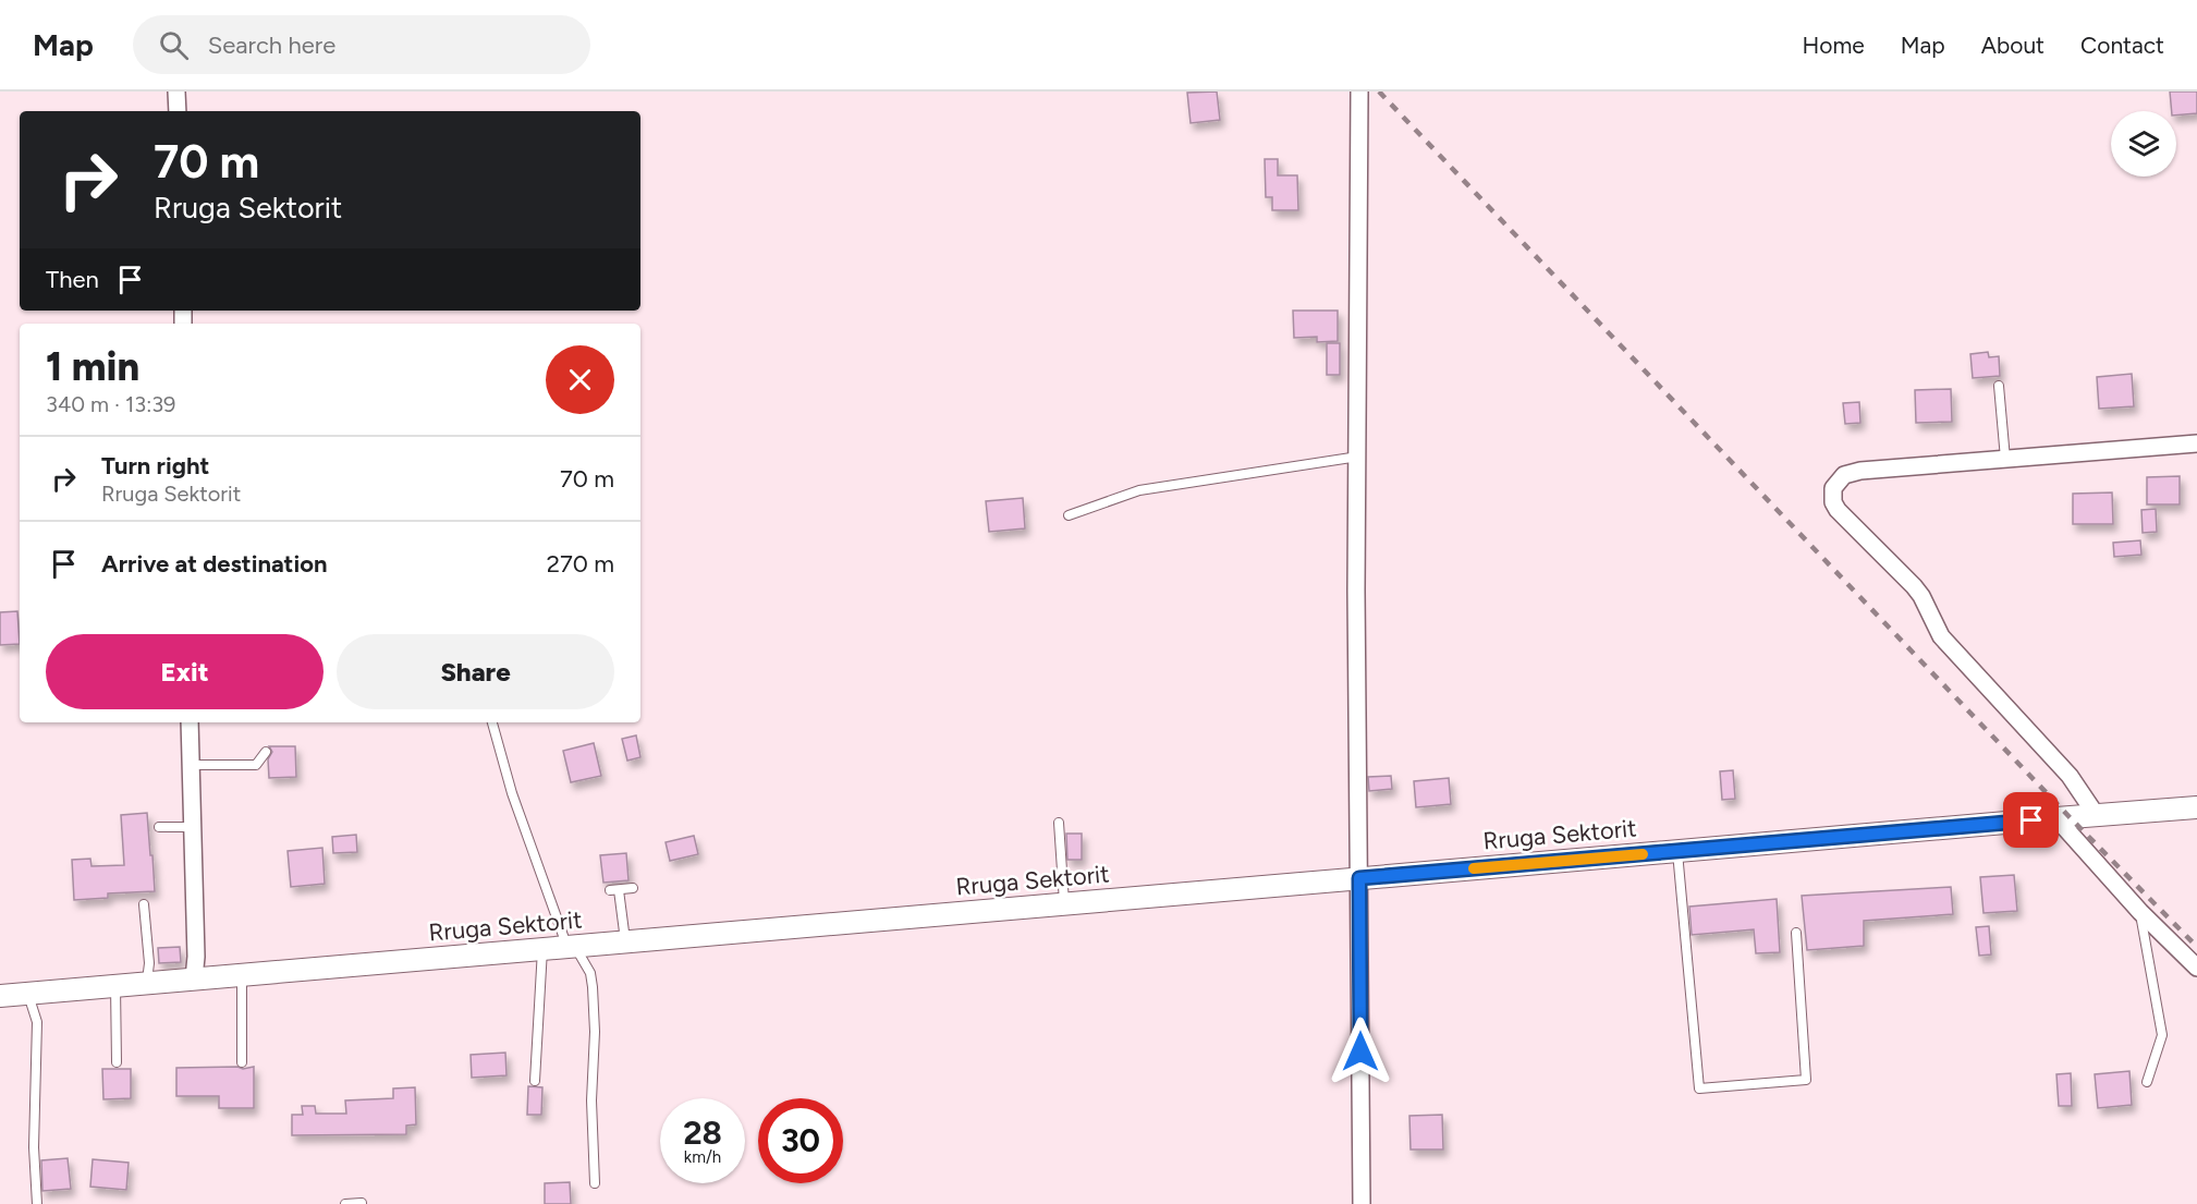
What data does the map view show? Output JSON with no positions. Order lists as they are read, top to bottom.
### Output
{
  "streets": {
    "street": ["Rruga Sektorit"]
  },
  "page": {
    "header": "Map",
    "search": "Search here",
    "nav": [
      "Home",
      "Map",
      "About",
      "Contact"
    ],
    "turn": ["70 m", "Rruga Sektorit"],
    "then": "Then",
    "heading": ["1 min", "340 m · 13:39"],
    "list": [
      {
        "name": "Turn right",
        "note": "Rruga Sektorit",
        "value": "70 m"
      },
      {
        "name": "Arrive at destination",
        "value": "270 m"
      }
    ],
    "buttons": ["Exit", "Share"],
    "speed": "28 km/h",
    "limit": "30"
  }
}
